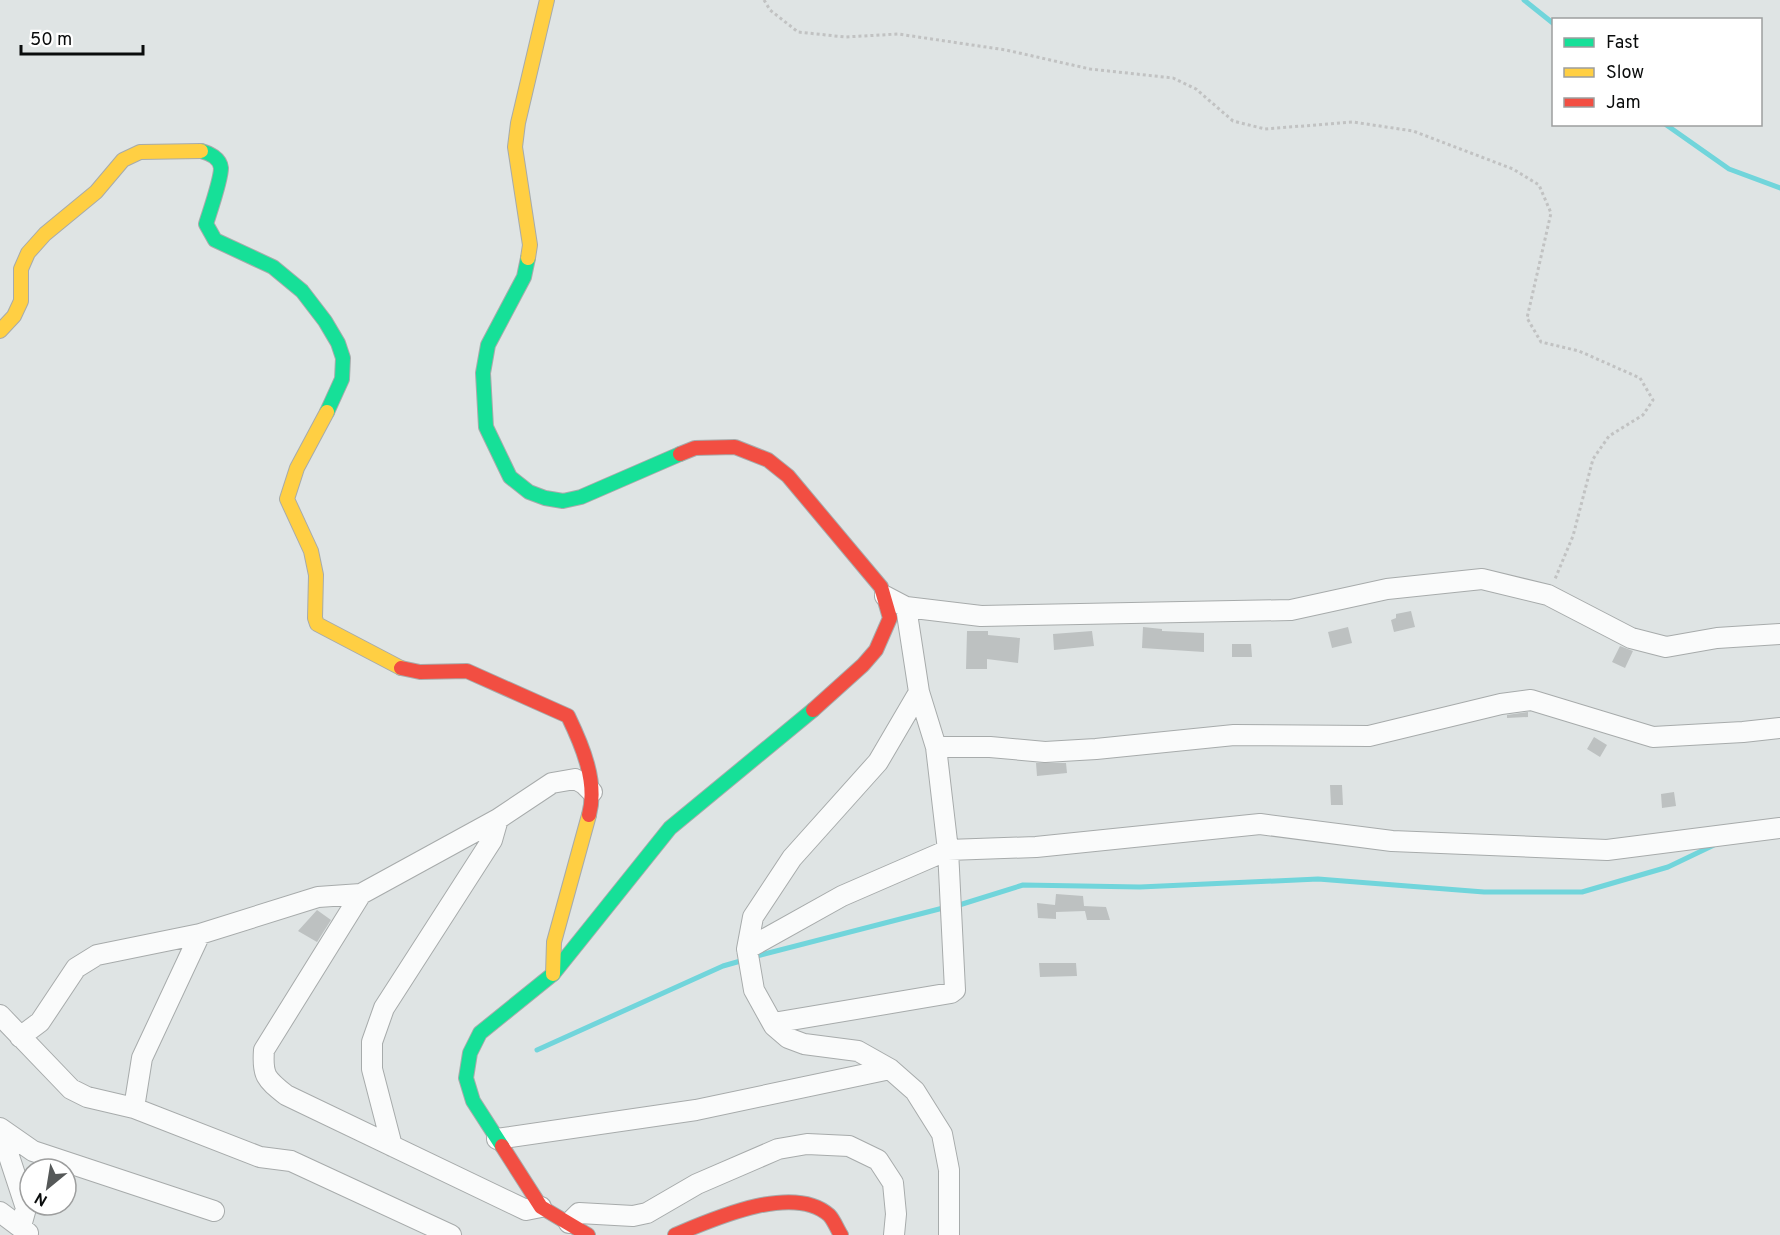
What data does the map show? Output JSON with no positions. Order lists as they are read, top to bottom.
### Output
{
  "legend": ["Fast", "Slow", "Jam"],
  "scale_bar": "50 m",
  "north": "bottom left"
}
